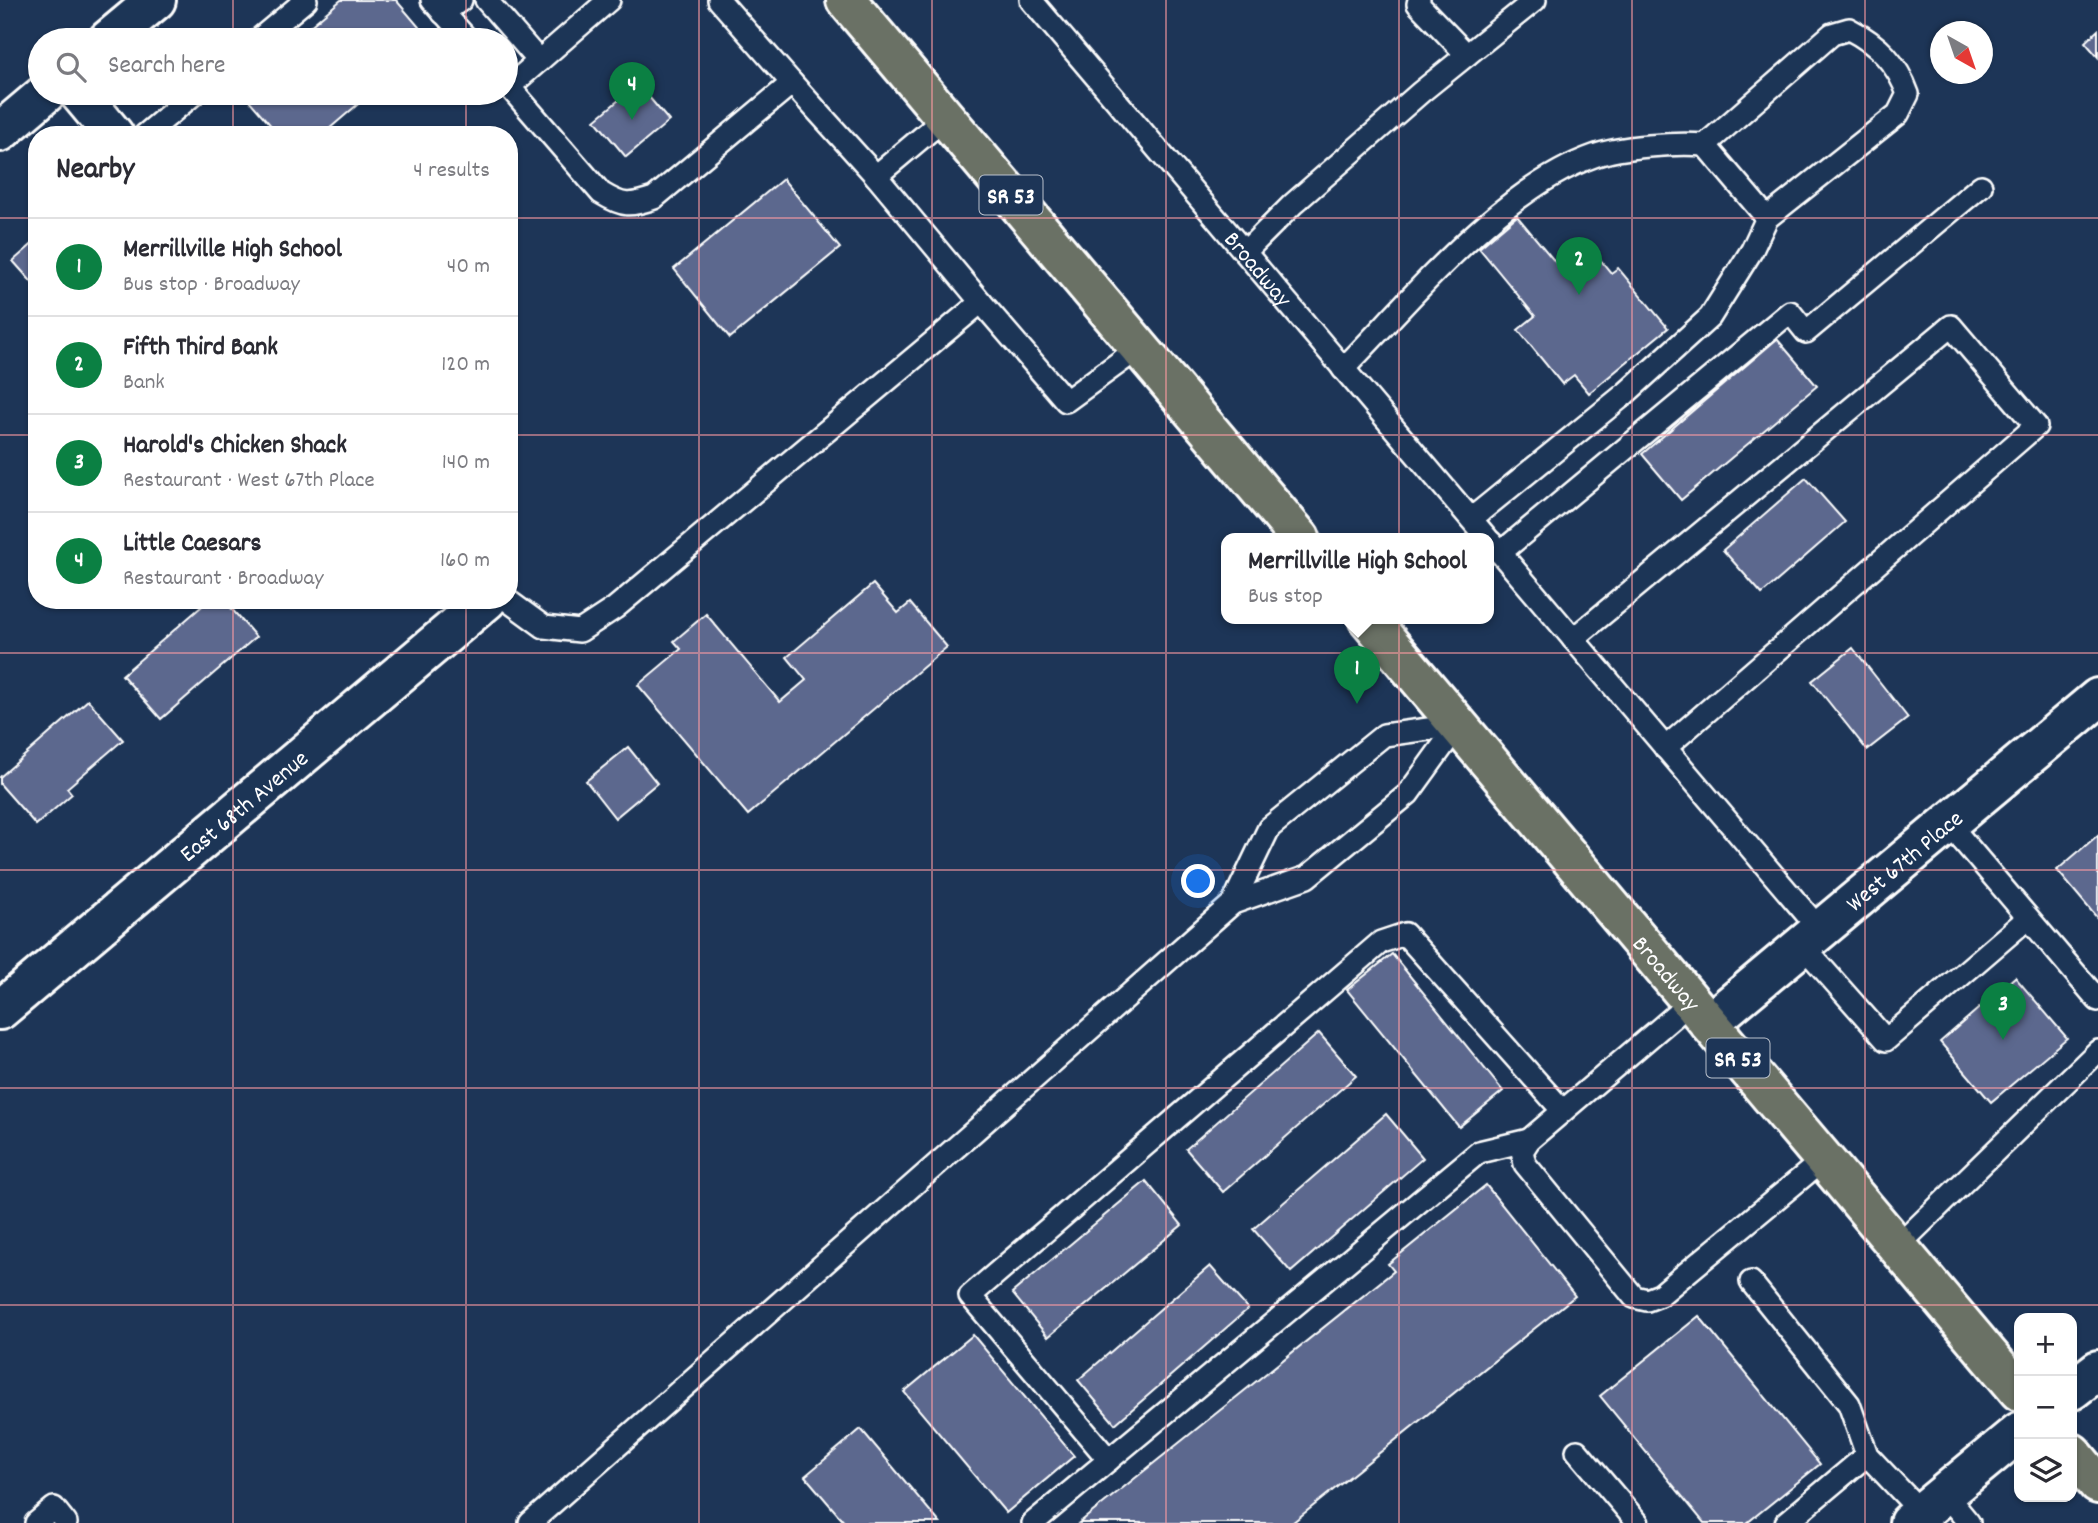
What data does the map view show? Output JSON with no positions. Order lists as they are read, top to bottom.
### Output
{
  "streets": {
    "main road": ["SR 53", "Broadway"],
    "street": ["East 68th Avenue", "West 67th Place"]
  },
  "crossings": [
    ["Broadway", "West 67th Place"]
  ],
  "north": "bottom right",
  "page": {
    "search": "Search here",
    "pins": [
      "4",
      "2",
      "1",
      "3"
    ],
    "heading": ["Nearby", "4 results"],
    "list": [
      {
        "mark": "1",
        "name": "Merrillville High School",
        "note": "Bus stop · Broadway",
        "value": "40 m"
      },
      {
        "mark": "2",
        "name": "Fifth Third Bank",
        "note": "Bank",
        "value": "120 m"
      },
      {
        "mark": "3",
        "name": "Harold's Chicken Shack",
        "note": "Restaurant · West 67th Place",
        "value": "140 m"
      },
      {
        "mark": "4",
        "name": "Little Caesars",
        "note": "Restaurant · Broadway",
        "value": "160 m"
      }
    ],
    "popup": ["Merrillville High School", "Bus stop"],
    "map_buttons": ["+", "−"]
  }
}
